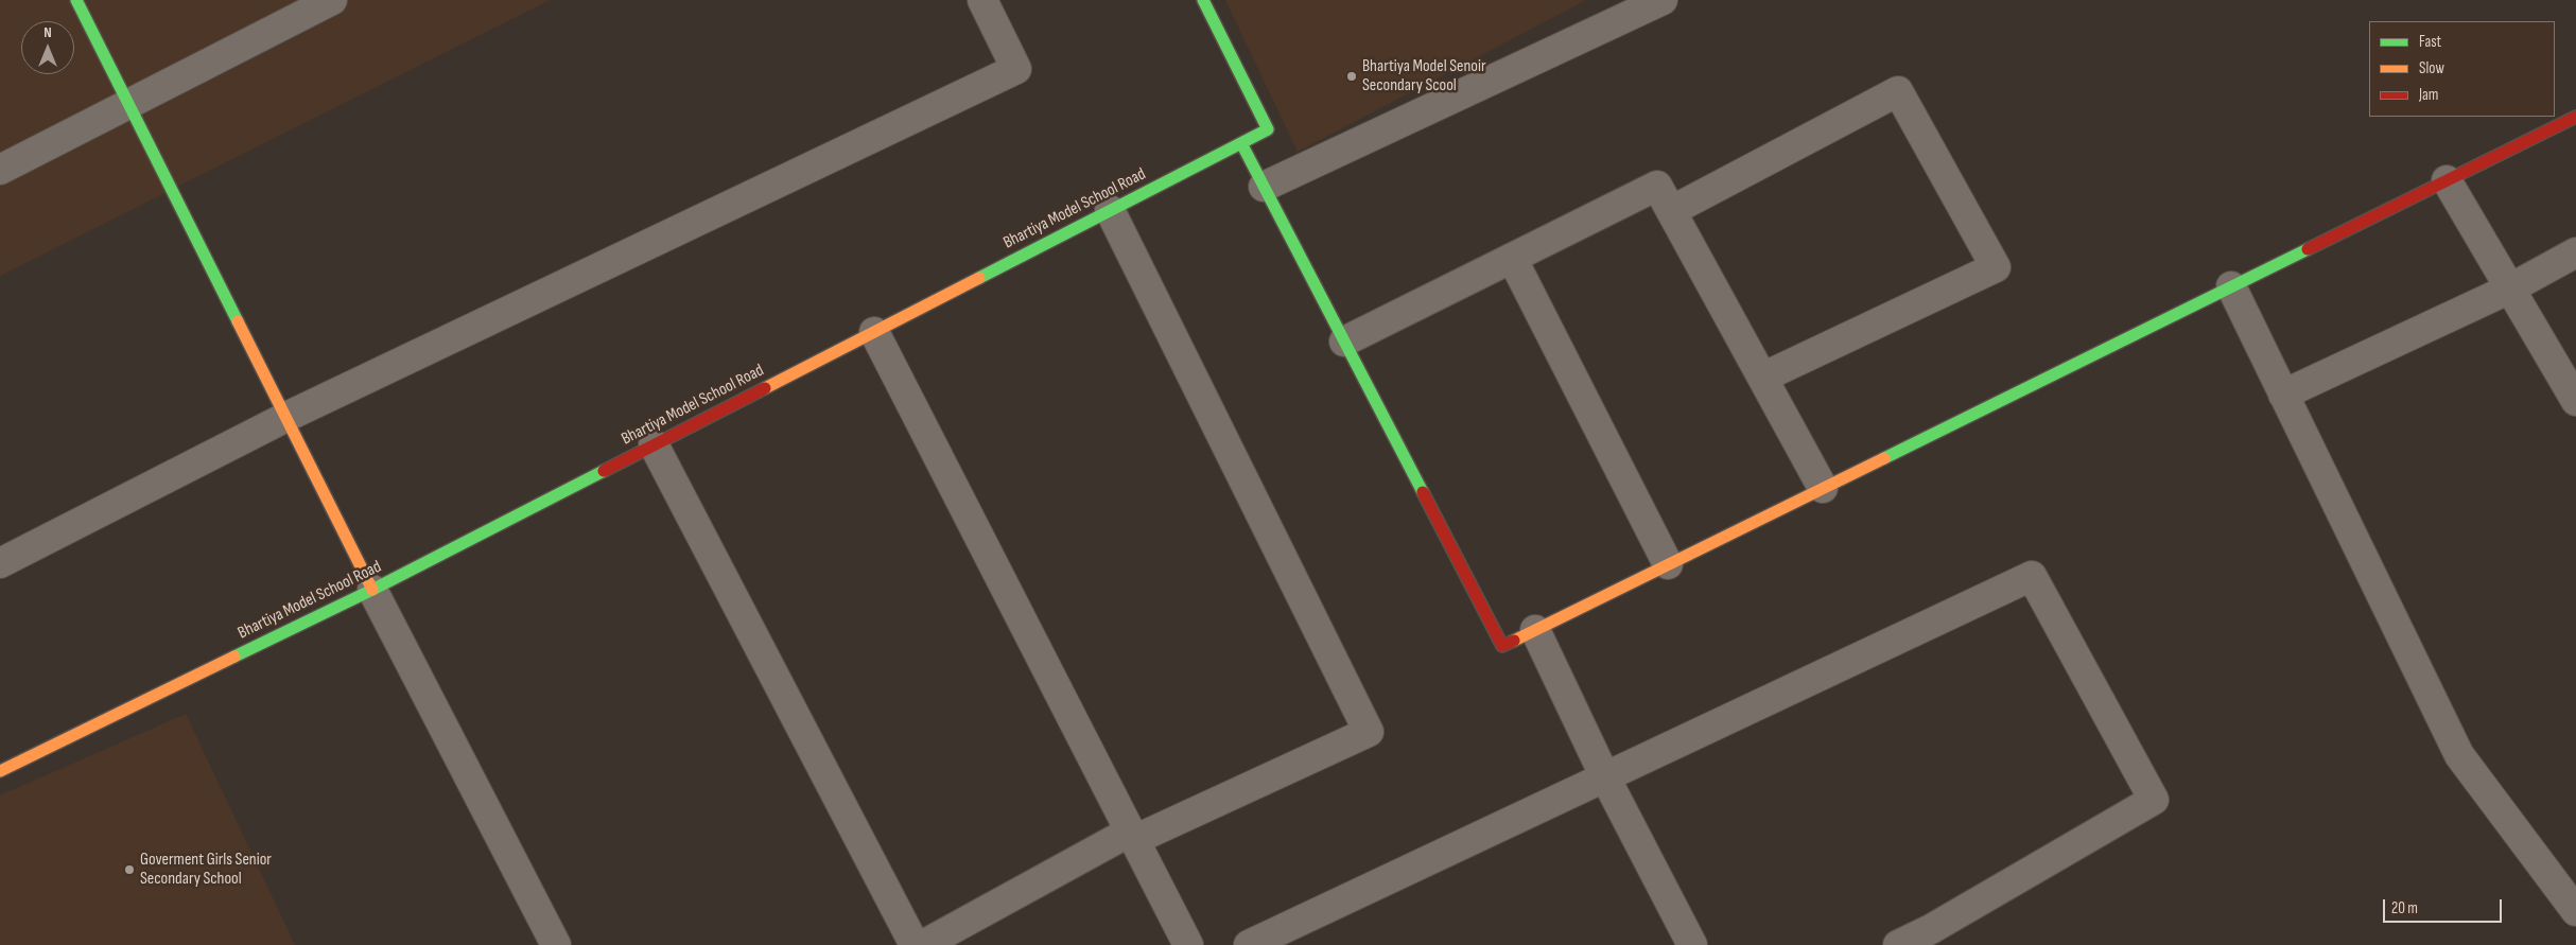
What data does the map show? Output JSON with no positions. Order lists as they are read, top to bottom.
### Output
{
  "streets": {
    "street": ["Bhartiya Model School Road"]
  },
  "places": ["Bhartiya Model Senoir Secondary Scool", "Goverment Girls Senior Secondary School"],
  "legend": ["Fast", "Slow", "Jam"],
  "scale_bar": "20 m",
  "north": "top"
}
